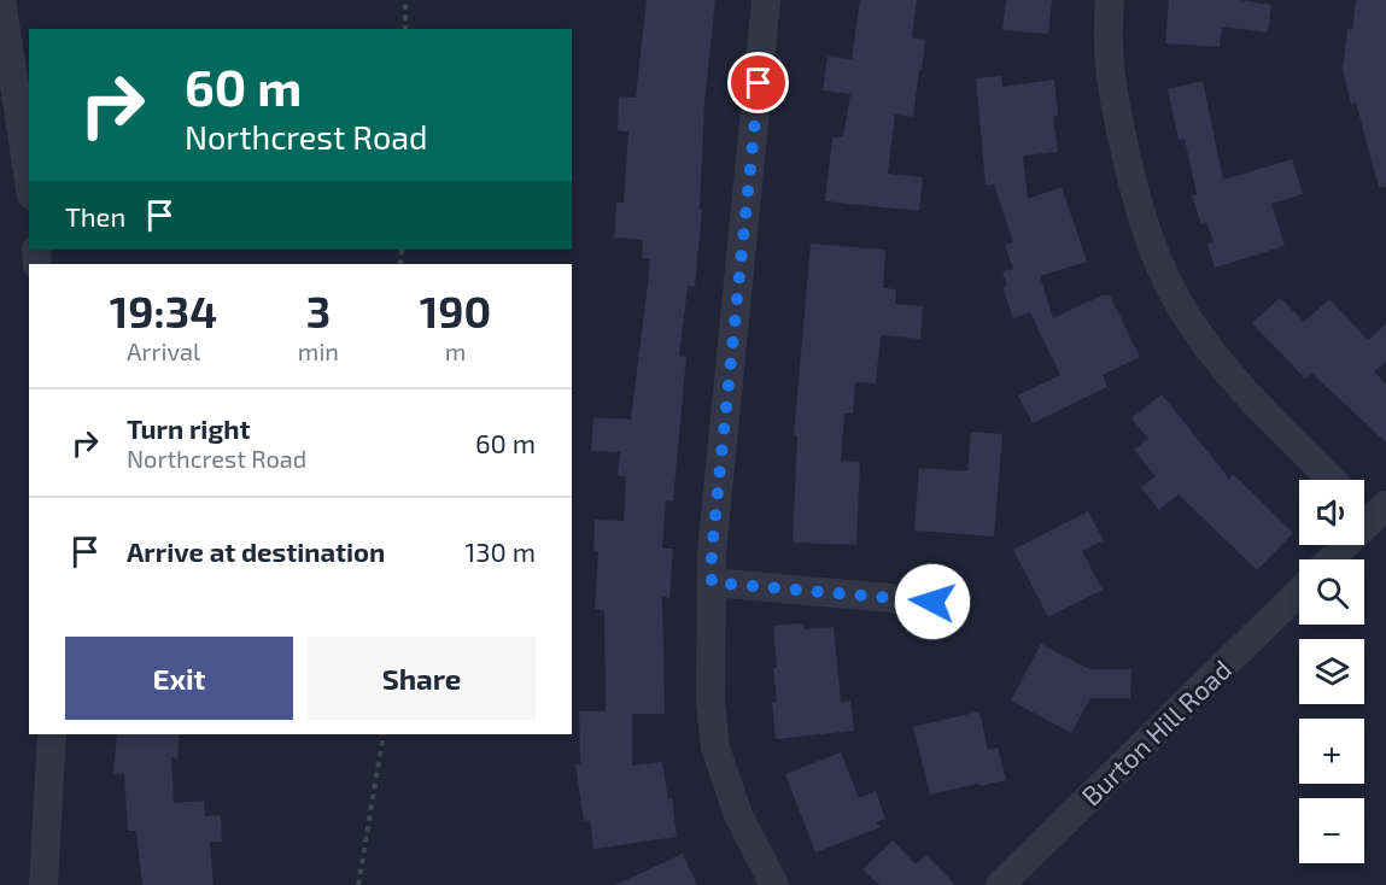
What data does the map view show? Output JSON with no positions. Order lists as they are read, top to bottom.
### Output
{
  "streets": {
    "street": ["Burton Hill Road"]
  },
  "page": {
    "turn": ["60 m", "Northcrest Road"],
    "then": "Then",
    "eta": [
      "19:34",
      "Arrival",
      "3",
      "min",
      "190",
      "m"
    ],
    "list": [
      {
        "name": "Turn right",
        "note": "Northcrest Road",
        "value": "60 m"
      },
      {
        "name": "Arrive at destination",
        "value": "130 m"
      }
    ],
    "map_buttons": ["+", "−"],
    "buttons": ["Exit", "Share"]
  }
}
